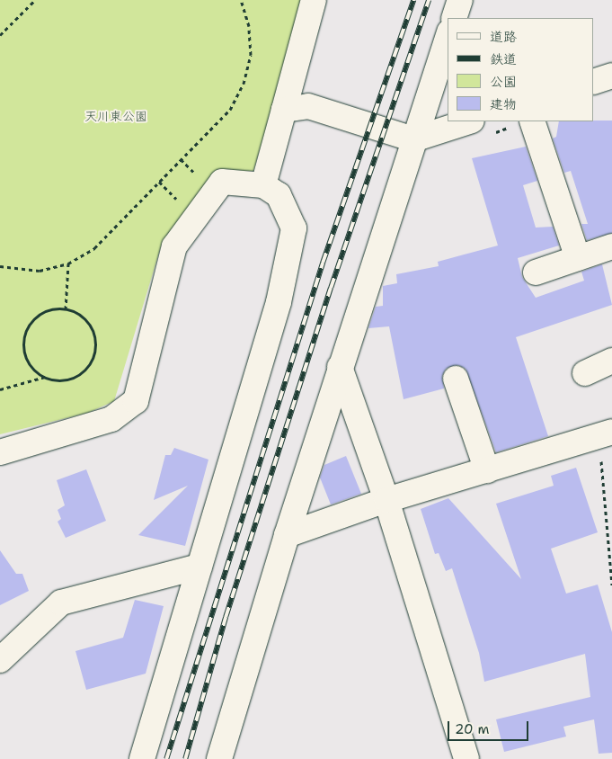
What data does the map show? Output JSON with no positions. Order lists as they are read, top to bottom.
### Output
{
  "parks": ["天川東公園"],
  "legend": [
    "道路",
    "鉄道",
    "公園",
    "建物"
  ],
  "scale_bar": "20 m"
}
